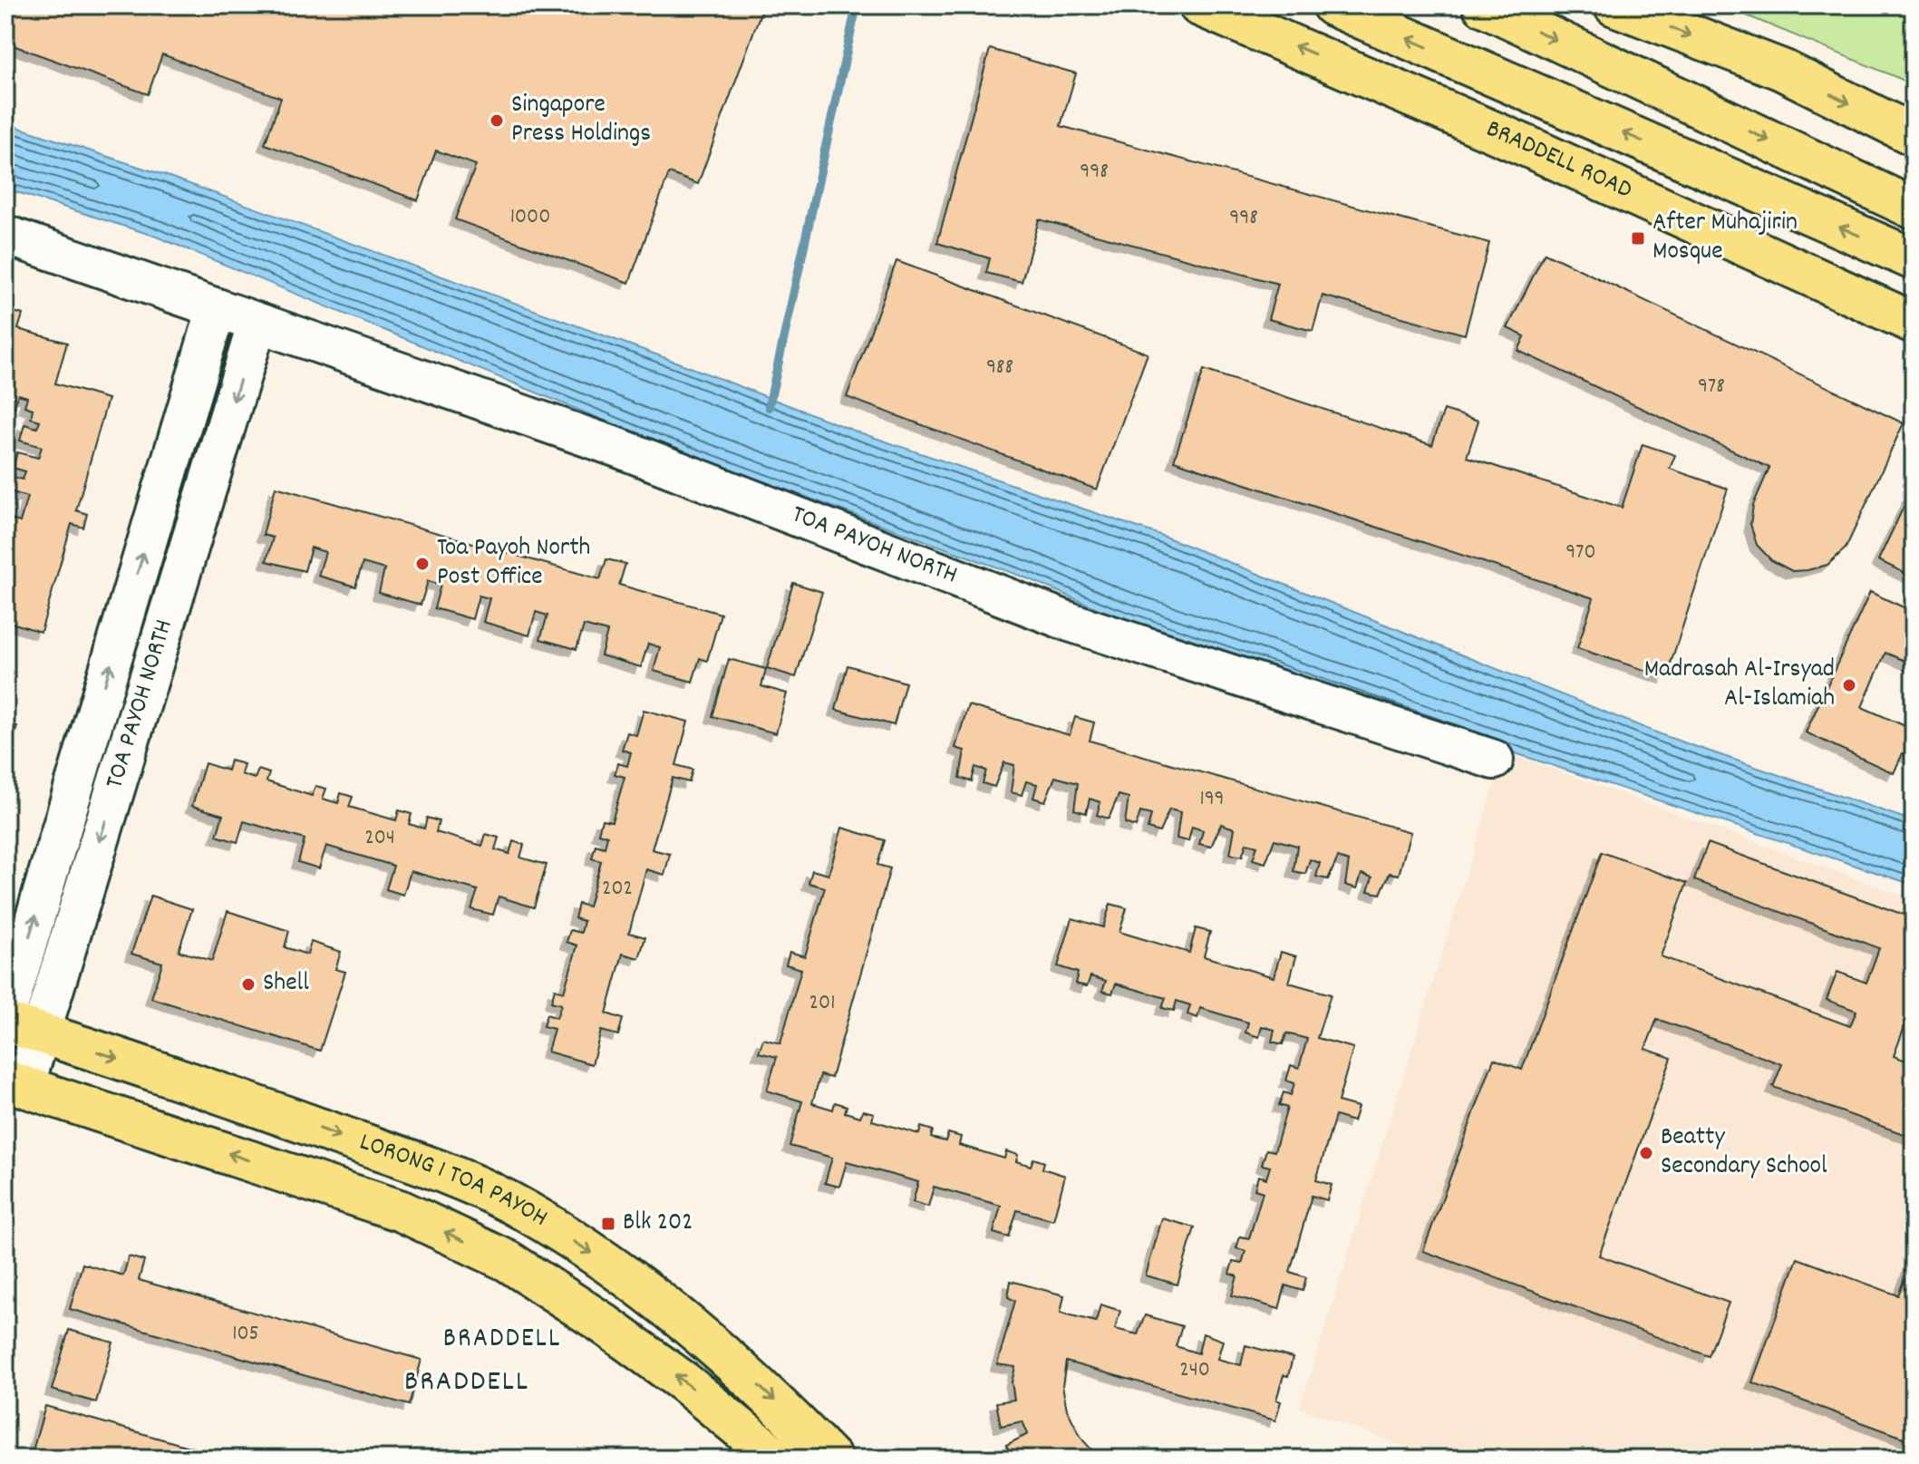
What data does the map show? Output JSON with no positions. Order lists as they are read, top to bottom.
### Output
{
  "streets": {
    "main road": ["BRADDELL ROAD", "LORONG 1 TOA PAYOH"],
    "street": ["TOA PAYOH NORTH"]
  },
  "crossings": [
    ["TOA PAYOH NORTH", "LORONG 1 TOA PAYOH"]
  ],
  "districts": ["BRADDELL", "BRADDELL"],
  "places": {
    "other": [
      "Singapore Press Holdings",
      "Toa Payoh North Post Office",
      "Madrasah Al-Irsyad Al-Islamiah",
      "Shell",
      "Beatty Secondary School"
    ],
    "transit": ["After Muhajirin Mosque", "Blk 202"]
  },
  "house_numbers": [
    "998",
    "1000",
    "998",
    "988",
    "978",
    "970",
    "199",
    "204",
    "202",
    "201",
    "105",
    "240"
  ]
}
